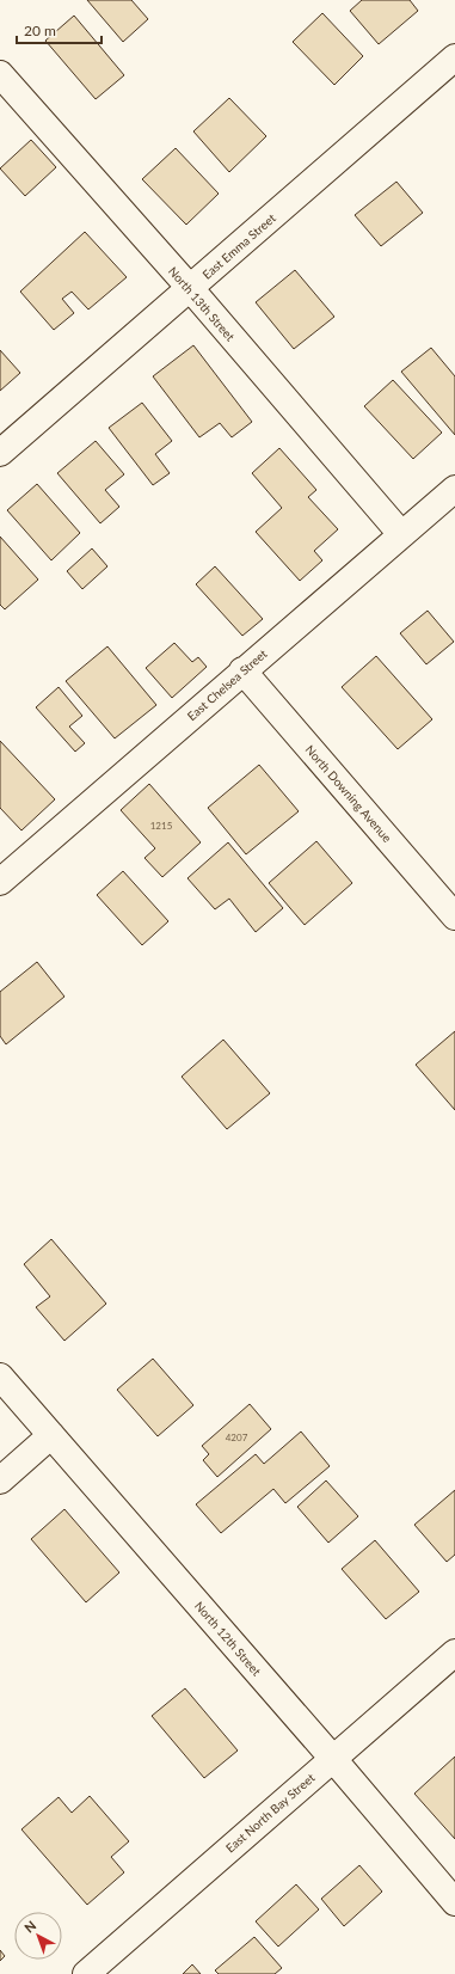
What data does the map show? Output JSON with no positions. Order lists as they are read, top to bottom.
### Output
{
  "streets": {
    "street": [
      "East Emma Street",
      "North 13th Street",
      "East Chelsea Street",
      "North Downing Avenue",
      "North 12th Street",
      "East North Bay Street"
    ]
  },
  "crossings": [
    ["East Emma Street", "North 13th Street"],
    ["North 13th Street", "East Chelsea Street"],
    ["East Chelsea Street", "North Downing Avenue"],
    ["North 12th Street", "East North Bay Street"]
  ],
  "house_numbers": ["1215", "4207"],
  "scale_bar": "20 m",
  "north": "top left"
}
